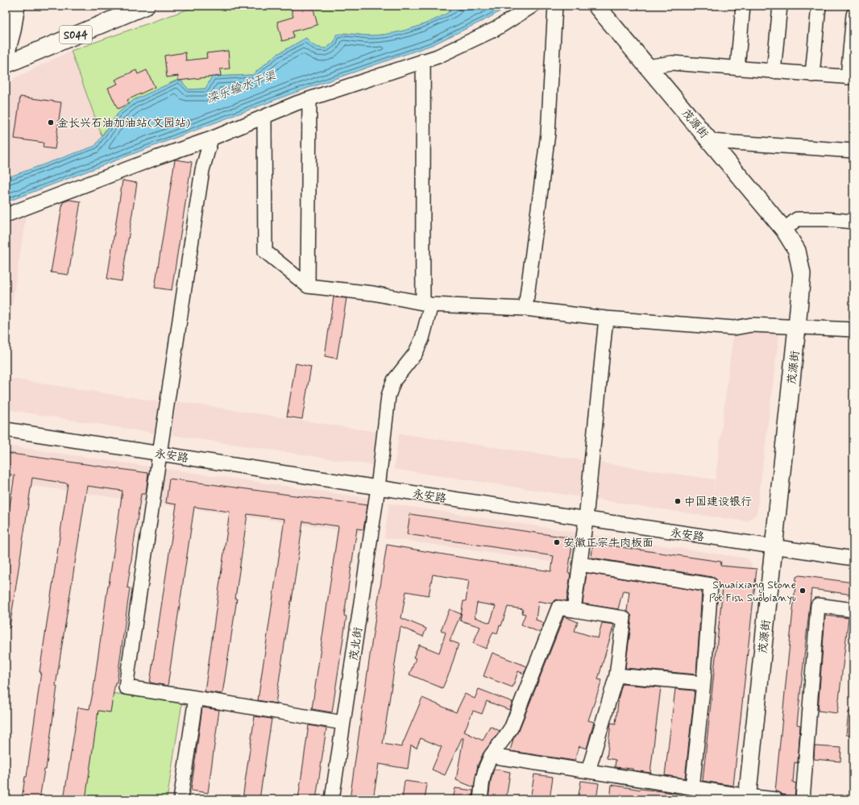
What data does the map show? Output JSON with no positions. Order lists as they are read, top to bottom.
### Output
{
  "streets": {
    "main road": ["S044", "茂源街"],
    "street": ["永安路", "茂北街"]
  },
  "crossings": [
    ["茂源街", "永安路"],
    ["永安路", "茂北街"]
  ],
  "water": ["滦乐输水干渠"],
  "places": [
    "金长兴石油加油站(文园站)",
    "中国建设银行",
    "安徽正宗牛肉板面",
    "Shuaixiang Stone Pot Fish Suobianyu"
  ]
}
